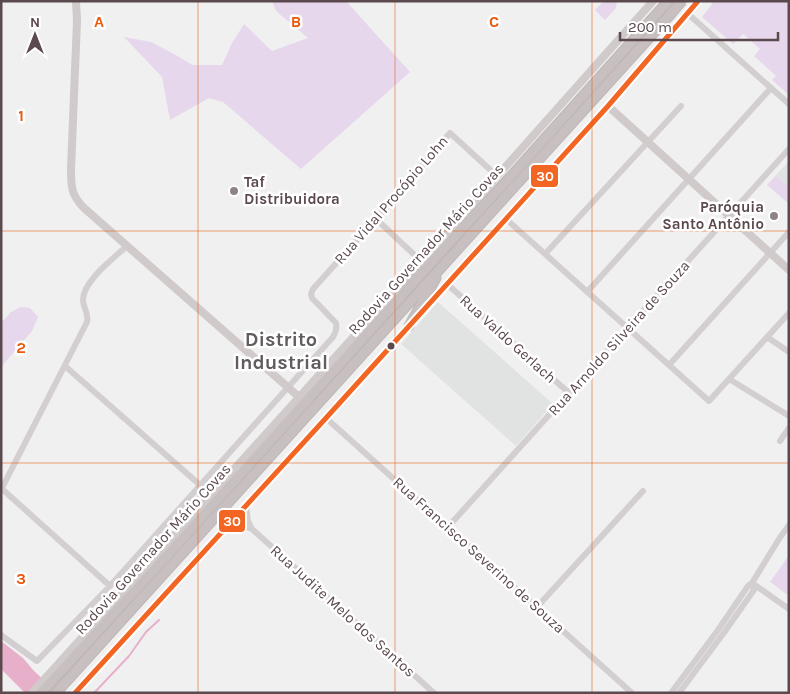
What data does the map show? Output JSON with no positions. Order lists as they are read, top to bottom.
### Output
{
  "streets": {
    "highway": ["Rodovia Governador Mário Covas"],
    "street": [
      "Rua Vidal Procópio Lohn",
      "Rua Arnoldo Silveira de Souza",
      "Rua Valdo Gerlach",
      "Rua Francisco Severino de Souza",
      "Rua Judite Melo dos Santos"
    ]
  },
  "crossings": [
    ["Rua Arnoldo Silveira de Souza", "Rua Valdo Gerlach"],
    ["Rua Arnoldo Silveira de Souza", "Rua Francisco Severino de Souza"]
  ],
  "districts": ["Distrito Industrial"],
  "places": ["Taf Distribuidora", "Paróquia Santo Antônio"],
  "lines": ["transit line 30"],
  "scale_bar": "200 m",
  "north": "top",
  "grid": {
    "columns": ["A", "B", "C"],
    "rows": ["1", "2", "3"]
  }
}
